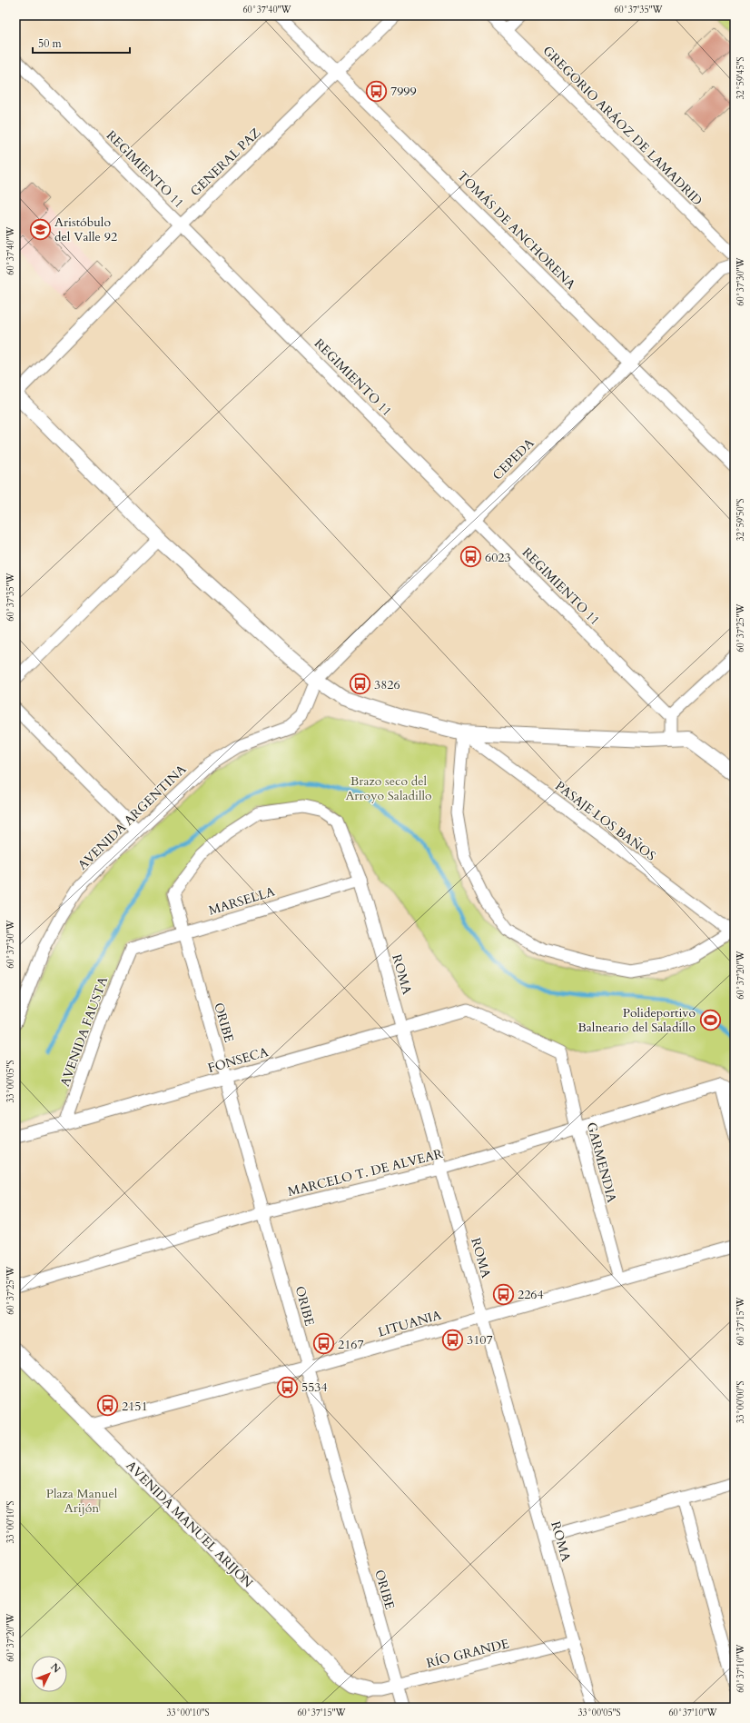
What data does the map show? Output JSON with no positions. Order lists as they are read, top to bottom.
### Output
{
  "streets": {
    "street": [
      "GREGORIO ARÁOZ DE LAMADRID",
      "GENERAL PAZ",
      "REGIMIENTO 11",
      "TOMÁS DE ANCHORENA",
      "CEPEDA",
      "AVENIDA ARGENTINA",
      "PASAJE LOS BAÑOS",
      "MARSELLA",
      "ROMA",
      "ORIBE",
      "AVENIDA FAUSTA",
      "FONSECA",
      "GARMENDIA",
      "MARCELO T. DE ALVEAR",
      "LITUANIA",
      "AVENIDA MANUEL ARIJÓN",
      "RÍO GRANDE"
    ]
  },
  "crossings": [
    ["GENERAL PAZ", "REGIMIENTO 11"],
    ["GENERAL PAZ", "TOMÁS DE ANCHORENA"],
    ["REGIMIENTO 11", "CEPEDA"],
    ["TOMÁS DE ANCHORENA", "CEPEDA"],
    ["CEPEDA", "AVENIDA ARGENTINA"],
    ["MARSELLA", "ROMA"],
    ["MARSELLA", "ORIBE"],
    ["MARSELLA", "AVENIDA FAUSTA"],
    ["ROMA", "FONSECA"],
    ["ROMA", "MARCELO T. DE ALVEAR"],
    ["ROMA", "LITUANIA"],
    ["ROMA", "RÍO GRANDE"],
    ["ORIBE", "FONSECA"],
    ["ORIBE", "MARCELO T. DE ALVEAR"],
    ["ORIBE", "LITUANIA"],
    ["ORIBE", "RÍO GRANDE"],
    ["AVENIDA FAUSTA", "FONSECA"],
    ["FONSECA", "GARMENDIA"],
    ["GARMENDIA", "MARCELO T. DE ALVEAR"],
    ["GARMENDIA", "LITUANIA"],
    ["LITUANIA", "AVENIDA MANUEL ARIJÓN"],
    ["AVENIDA MANUEL ARIJÓN", "RÍO GRANDE"]
  ],
  "parks": ["Brazo seco del Arroyo Saladillo", "Plaza Manuel Arijón"],
  "places": {
    "bus stop": [
      "7999",
      "6023",
      "3826",
      "2264",
      "3107",
      "2167",
      "5534",
      "2151"
    ],
    "school or university": ["Aristóbulo del Valle 92"],
    "sports": ["Polideportivo Balneario del Saladillo"]
  },
  "scale_bar": "50 m",
  "north": "top right",
  "coordinates": [
    "60°37'40\"W",
    "60°37'35\"W",
    "32°59'45\"S",
    "60°37'30\"W",
    "32°59'50\"S",
    "60°37'25\"W",
    "60°37'20\"W",
    "33°00'05\"S",
    "60°37'15\"W",
    "33°00'00\"S",
    "33°00'10\"S",
    "60°37'10\"W"
  ]
}
